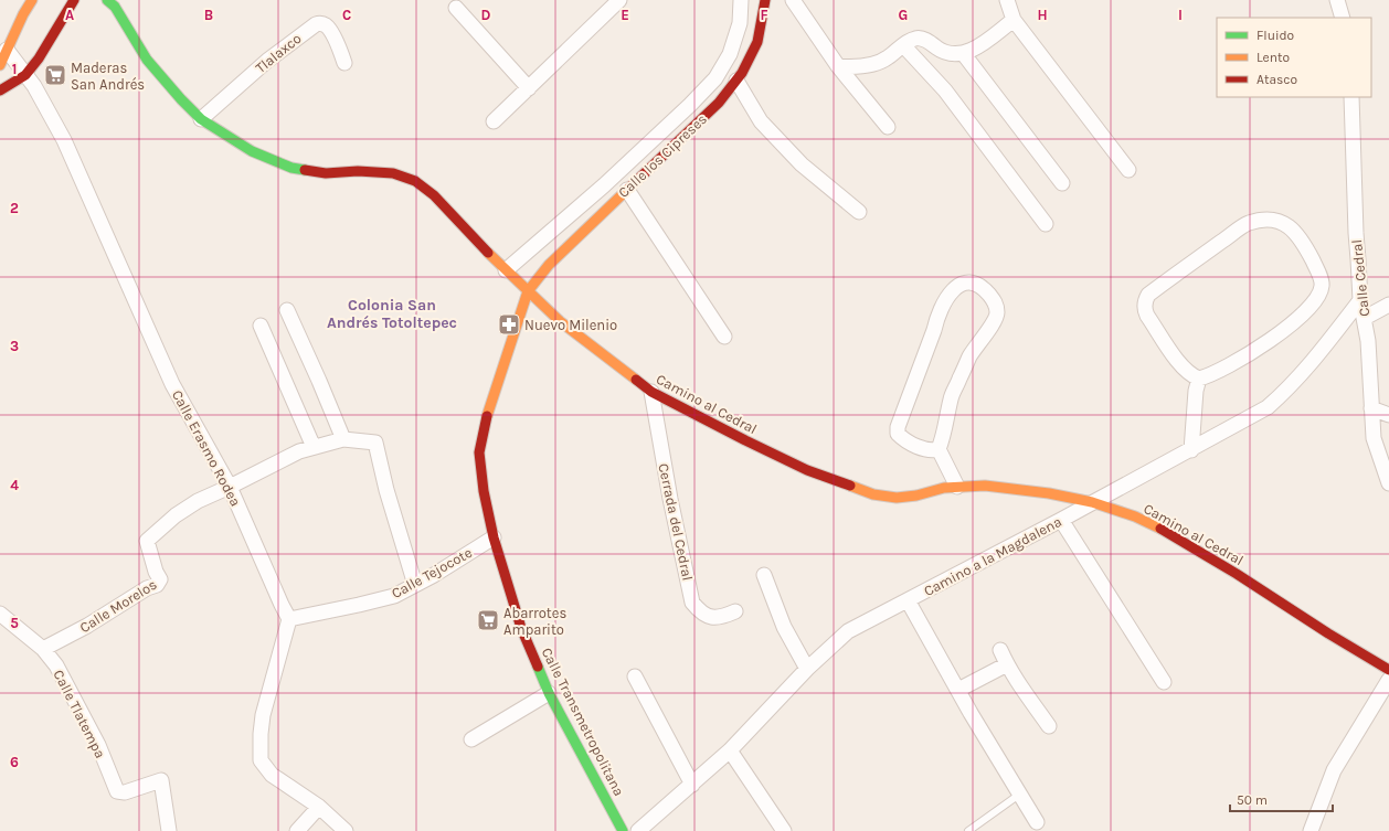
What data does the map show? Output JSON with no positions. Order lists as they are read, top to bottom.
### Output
{
  "streets": {
    "street": [
      "Tlalaxco",
      "Calle los Cipreses",
      "Calle Cedral",
      "Camino al Cedral",
      "Calle Erasmo Rodea",
      "Cerrada del Cedral",
      "Camino a la Magdalena",
      "Calle Tejocote",
      "Calle Morelos",
      "Calle Tlatempa",
      "Calle Transmetropolitana"
    ]
  },
  "crossings": [
    ["Tlalaxco", "Camino al Cedral"],
    ["Calle los Cipreses", "Camino al Cedral"],
    ["Calle los Cipreses", "Calle Transmetropolitana"],
    ["Calle Cedral", "Camino a la Magdalena"],
    ["Camino al Cedral", "Cerrada del Cedral"],
    ["Camino al Cedral", "Camino a la Magdalena"],
    ["Camino al Cedral", "Calle Transmetropolitana"],
    ["Calle Erasmo Rodea", "Calle Tejocote"],
    ["Calle Erasmo Rodea", "Calle Morelos"],
    ["Calle Tejocote", "Calle Transmetropolitana"],
    ["Calle Morelos", "Calle Tlatempa"]
  ],
  "districts": ["Colonia San Andrés Totoltepec"],
  "places": {
    "supermarket": ["Maderas San Andrés", "Abarrotes Amparito"],
    "pharmacy": ["Nuevo Milenio"]
  },
  "legend": ["Fluido", "Lento", "Atasco"],
  "scale_bar": "50 m",
  "grid": {
    "columns": [
      "A",
      "B",
      "C",
      "D",
      "E",
      "F",
      "G",
      "H",
      "I"
    ],
    "rows": [
      "1",
      "2",
      "3",
      "4",
      "5",
      "6"
    ]
  }
}
